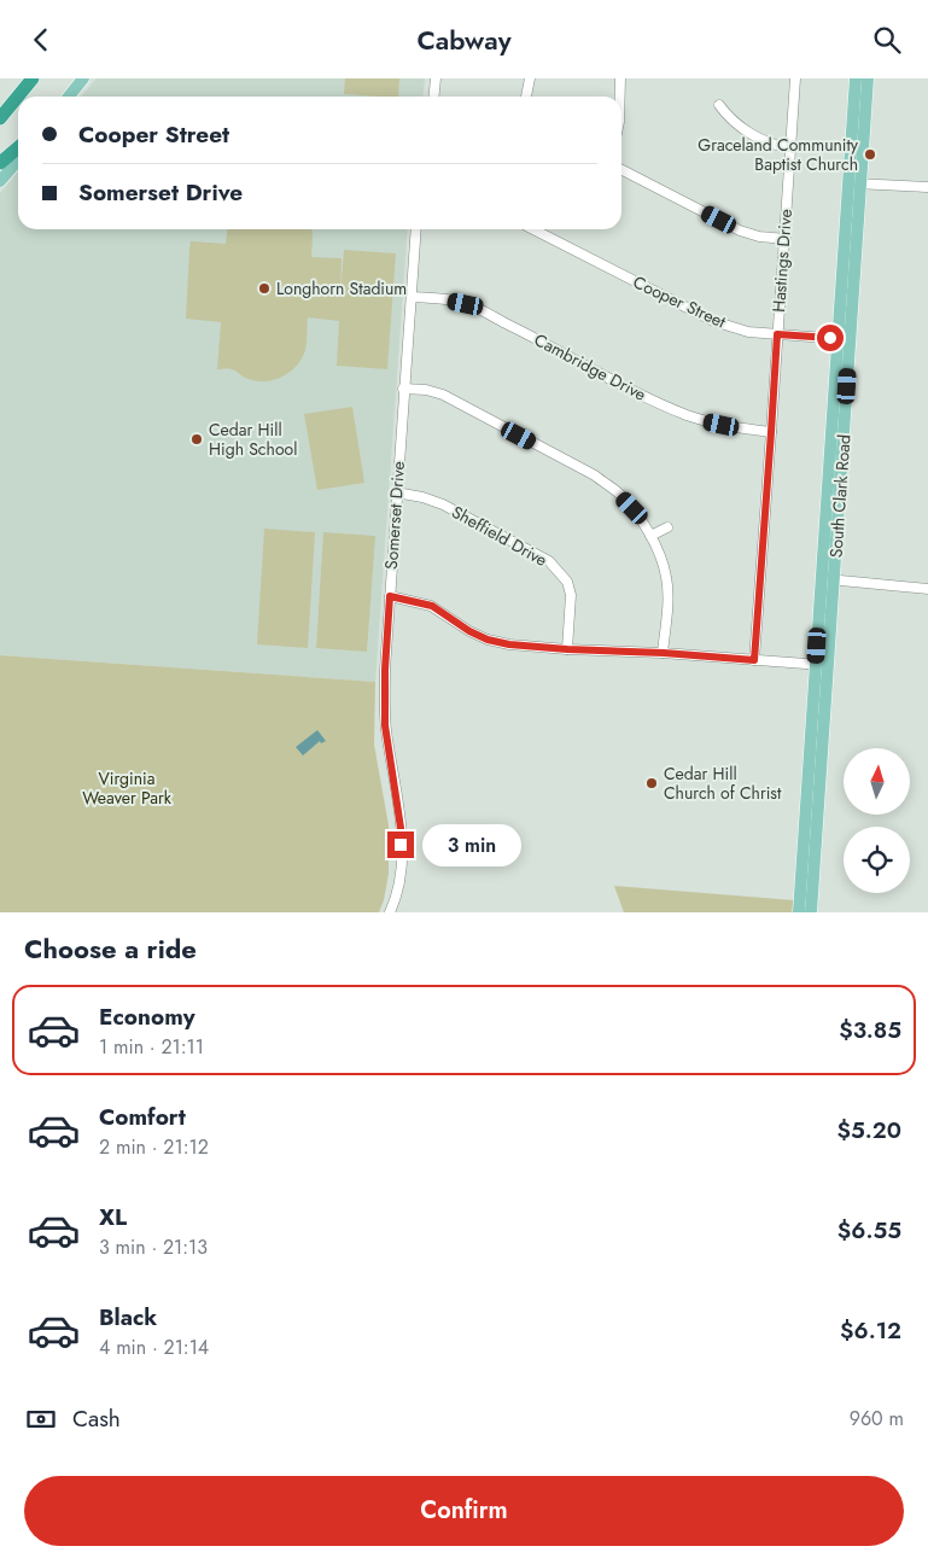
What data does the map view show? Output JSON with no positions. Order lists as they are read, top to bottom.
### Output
{
  "streets": {
    "main road": ["South Clark Road"],
    "street": [
      "Hastings Drive",
      "Cooper Street",
      "Cambridge Drive",
      "Somerset Drive",
      "Sheffield Drive"
    ]
  },
  "crossings": [
    ["Hastings Drive", "Cooper Street"],
    ["Hastings Drive", "Cambridge Drive"],
    ["Cooper Street", "South Clark Road"],
    ["Cambridge Drive", "Somerset Drive"],
    ["Somerset Drive", "Sheffield Drive"]
  ],
  "parks": ["Virginia Weaver Park"],
  "places": [
    "Graceland Community Baptist Church",
    "Longhorn Stadium",
    "Cedar Hill High School",
    "Cedar Hill Church of Christ"
  ],
  "north": "top",
  "page": {
    "header": "Cabway",
    "banner": ["Cooper Street", "Somerset Drive"],
    "bubble": "3 min",
    "heading": "Choose a ride",
    "list": [
      {
        "name": "Economy",
        "note": "1 min · 21:11",
        "value": "$3.85"
      },
      {
        "name": "Comfort",
        "note": "2 min · 21:12",
        "value": "$5.20"
      },
      {
        "name": "XL",
        "note": "3 min · 21:13",
        "value": "$6.55"
      },
      {
        "name": "Black",
        "note": "4 min · 21:14",
        "value": "$6.12"
      }
    ],
    "pay": ["Cash", "960 m"],
    "buttons": "Confirm"
  }
}
